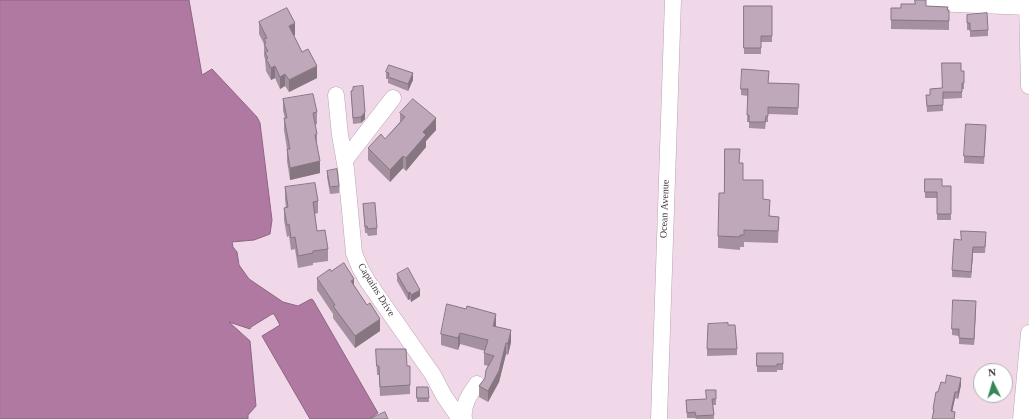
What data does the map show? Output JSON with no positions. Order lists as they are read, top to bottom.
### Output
{
  "streets": {
    "street": ["Ocean Avenue", "Captains Drive"]
  },
  "north": "top"
}
